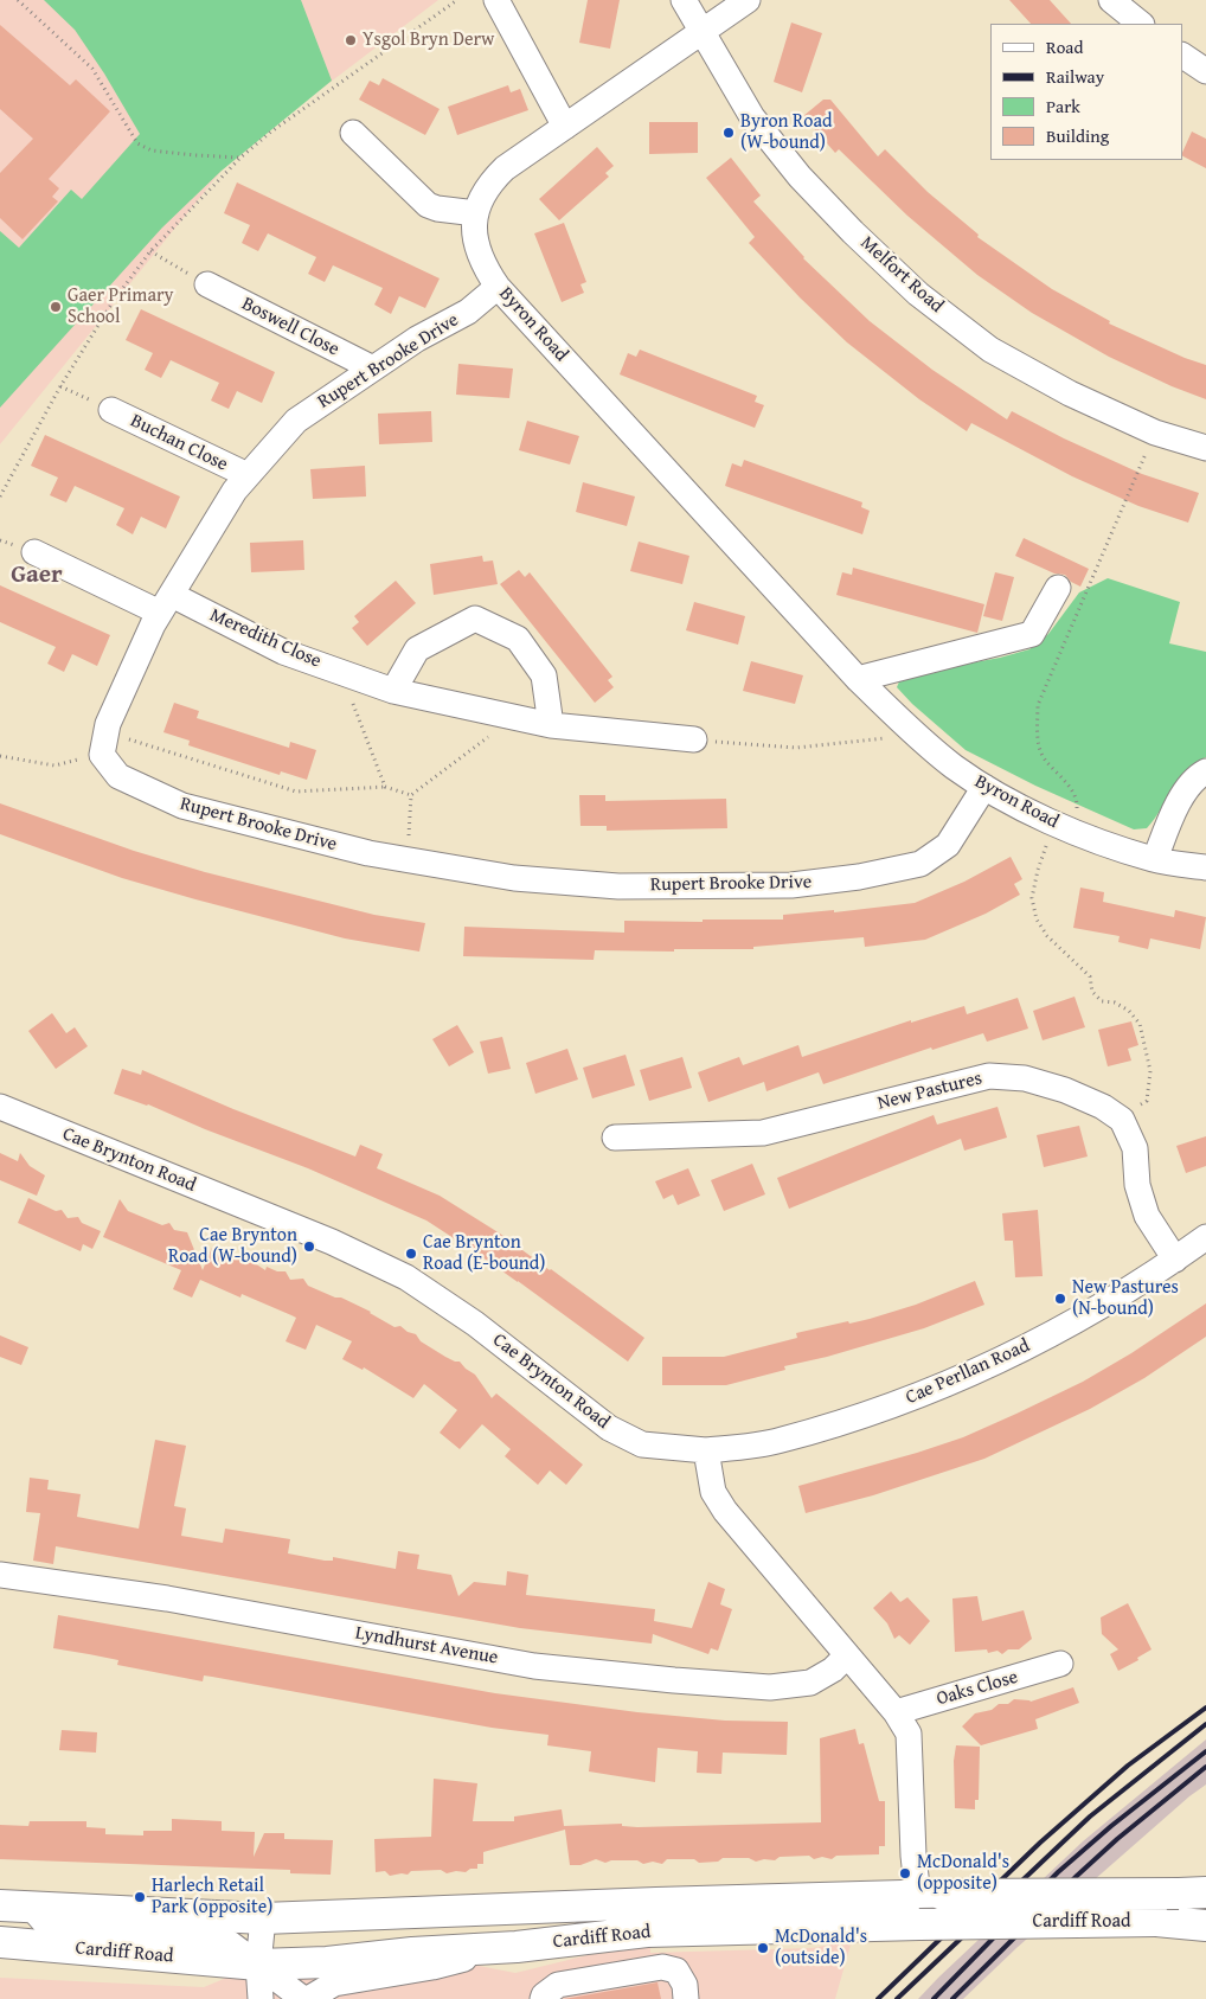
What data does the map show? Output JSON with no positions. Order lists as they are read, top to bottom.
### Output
{
  "streets": {
    "main road": ["Cardiff Road"],
    "street": [
      "Melfort Road",
      "Byron Road",
      "Boswell Close",
      "Rupert Brooke Drive",
      "Buchan Close",
      "Meredith Close",
      "New Pastures",
      "Cae Brynton Road",
      "Cae Perllan Road",
      "Lyndhurst Avenue",
      "Oaks Close"
    ]
  },
  "crossings": [
    ["Melfort Road", "Byron Road"],
    ["Byron Road", "Rupert Brooke Drive"],
    ["Boswell Close", "Rupert Brooke Drive"],
    ["Rupert Brooke Drive", "Buchan Close"],
    ["Rupert Brooke Drive", "Meredith Close"],
    ["Cae Brynton Road", "Cae Perllan Road"]
  ],
  "districts": ["Gaer"],
  "places": [
    "Ysgol Bryn Derw",
    "Byron Road (W-bound)",
    "Gaer Primary School",
    "Cae Brynton Road (W-bound)",
    "Cae Brynton Road (E-bound)",
    "New Pastures (N-bound)",
    "McDonald's (opposite)",
    "Harlech Retail Park (opposite)",
    "McDonald's (outside)"
  ],
  "legend": [
    "Road",
    "Railway",
    "Park",
    "Building"
  ]
}
